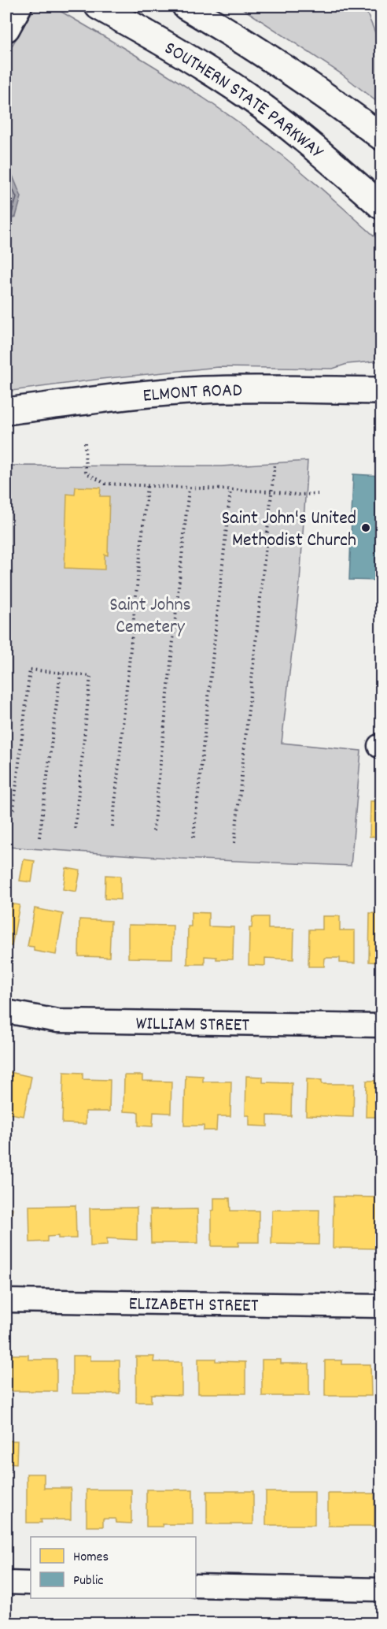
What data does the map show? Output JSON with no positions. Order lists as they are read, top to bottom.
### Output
{
  "streets": {
    "main road": ["SOUTHERN STATE PARKWAY", "ELMONT ROAD"],
    "street": ["WILLIAM STREET", "ELIZABETH STREET"]
  },
  "parks": ["Saint Johns Cemetery"],
  "places": ["Saint John's United Methodist Church"],
  "legend": ["Homes", "Public"]
}
